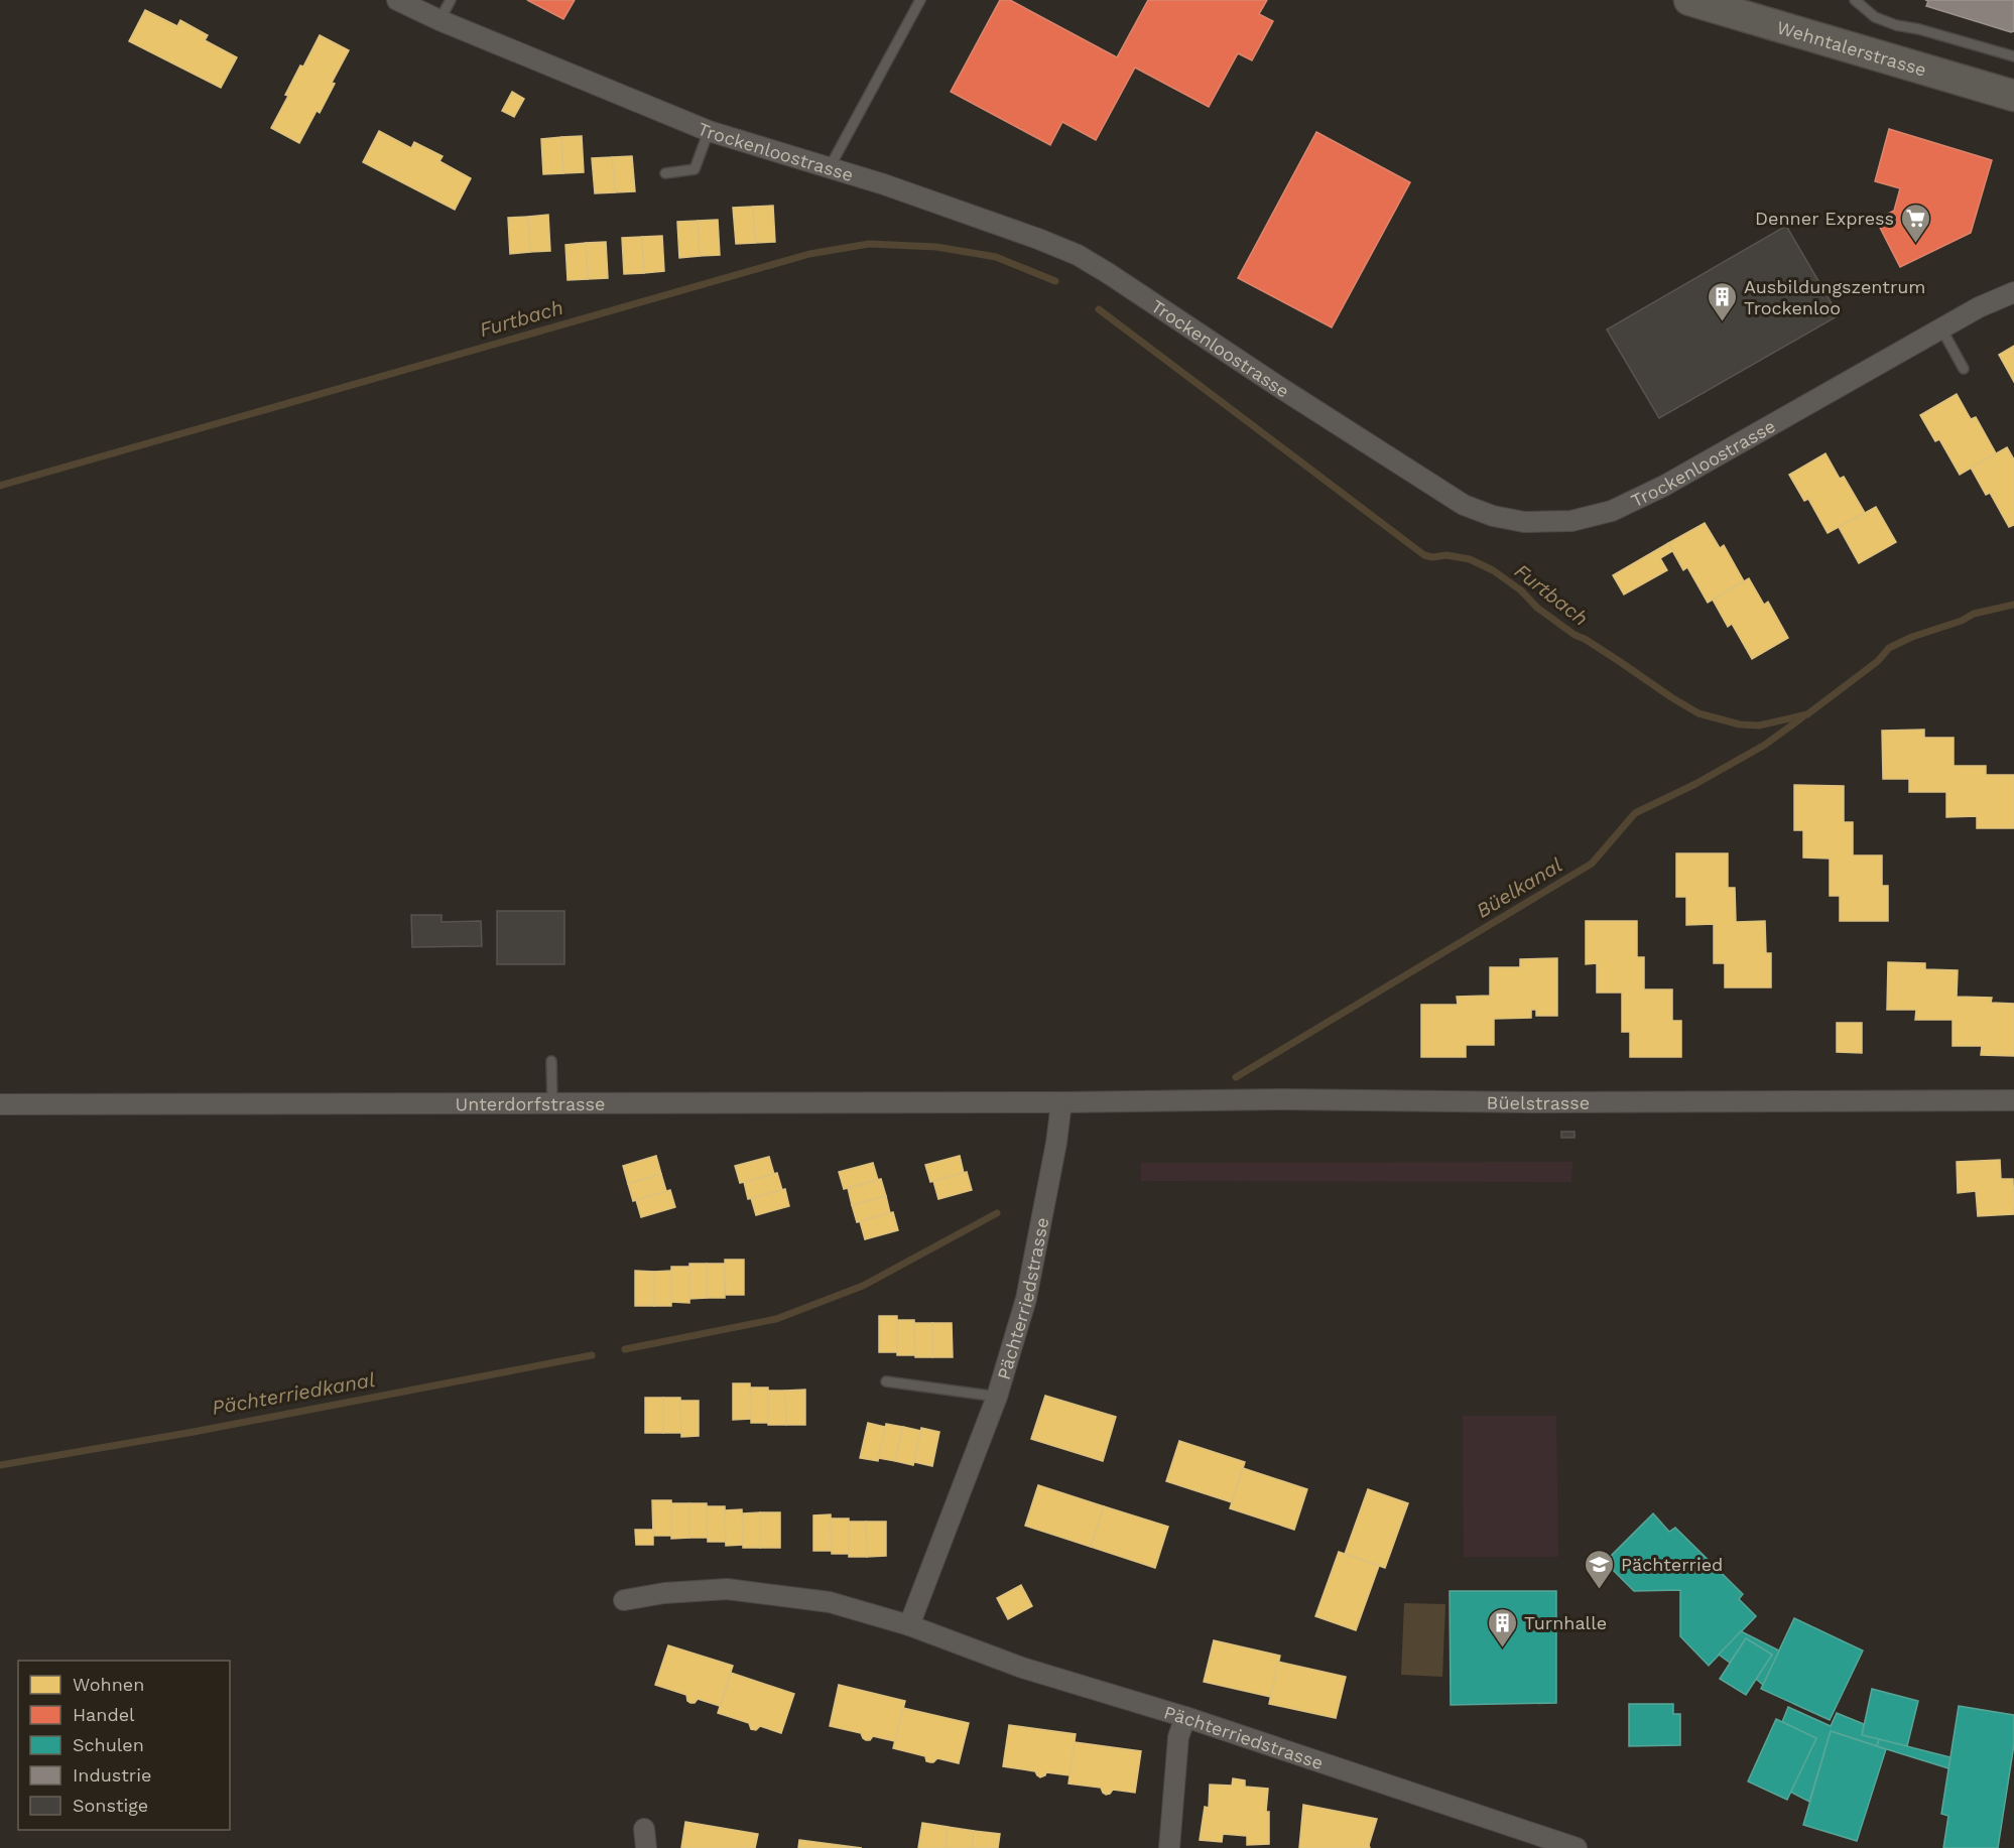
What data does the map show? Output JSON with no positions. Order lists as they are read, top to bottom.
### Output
{
  "streets": {
    "main road": ["Wehntalerstrasse"],
    "street": [
      "Trockenloostrasse",
      "Büelstrasse",
      "Unterdorfstrasse",
      "Pächterriedstrasse"
    ]
  },
  "crossings": [
    ["Büelstrasse", "Unterdorfstrasse"],
    ["Büelstrasse", "Pächterriedstrasse"],
    ["Unterdorfstrasse", "Pächterriedstrasse"]
  ],
  "water": ["Furtbach", "Büelkanal", "Pächterriedkanal"],
  "places": {
    "supermarket": ["Denner Express"],
    "building": ["Ausbildungszentrum Trockenloo", "Turnhalle"],
    "school or university": ["Pächterried"]
  },
  "legend": [
    "Wohnen",
    "Handel",
    "Schulen",
    "Industrie",
    "Sonstige"
  ]
}
